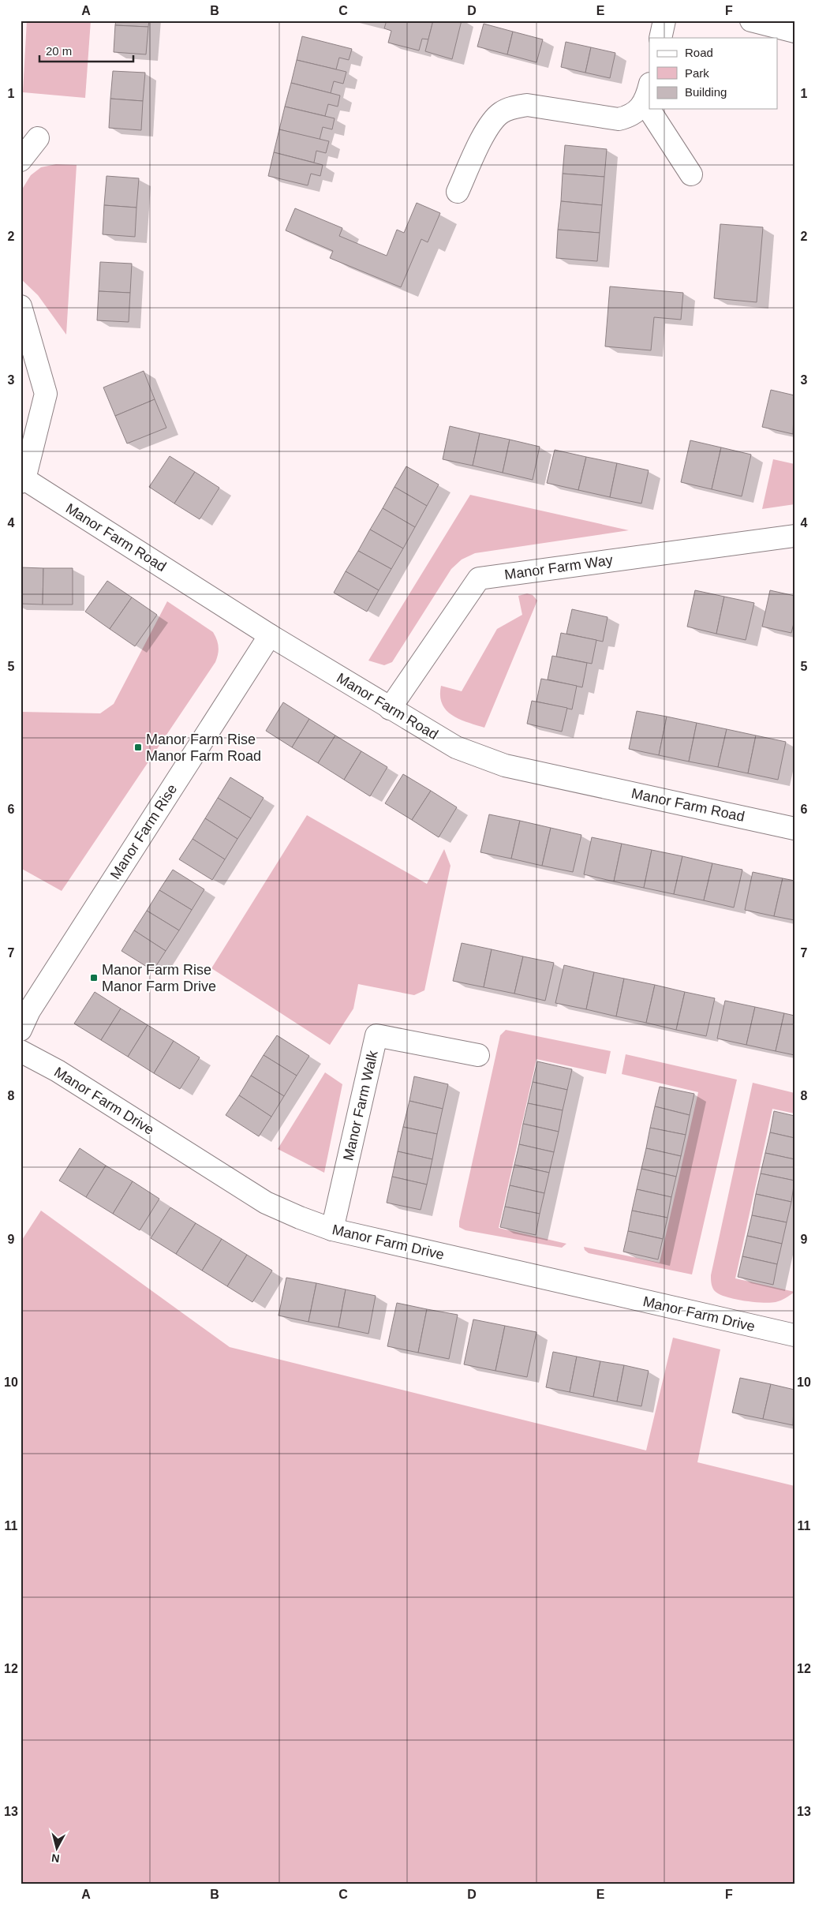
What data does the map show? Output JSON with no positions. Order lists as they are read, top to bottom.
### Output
{
  "streets": {
    "street": [
      "Manor Farm Road",
      "Manor Farm Way",
      "Manor Farm Rise",
      "Manor Farm Drive",
      "Manor Farm Walk"
    ]
  },
  "crossings": [
    ["Manor Farm Road", "Manor Farm Way"],
    ["Manor Farm Road", "Manor Farm Rise"],
    ["Manor Farm Drive", "Manor Farm Walk"]
  ],
  "places": {
    "transit": ["Manor Farm Rise Manor Farm Road", "Manor Farm Rise Manor Farm Drive"]
  },
  "legend": ["Road", "Park", "Building"],
  "scale_bar": "20 m",
  "north": "bottom",
  "grid": {
    "columns": [
      "A",
      "B",
      "C",
      "D",
      "E",
      "F"
    ],
    "rows": [
      "1",
      "2",
      "3",
      "4",
      "5",
      "6",
      "7",
      "8",
      "9",
      "10",
      "11",
      "12",
      "13"
    ]
  }
}
